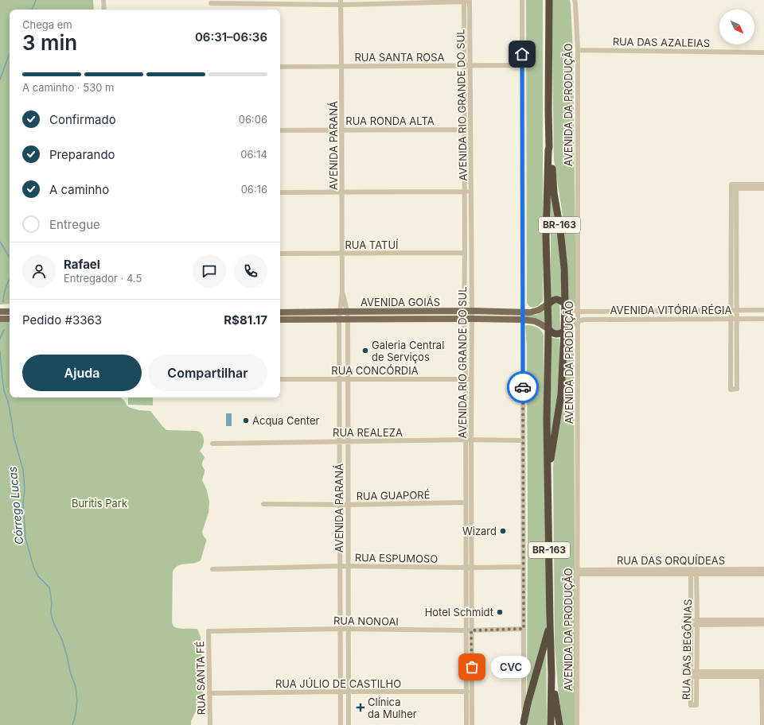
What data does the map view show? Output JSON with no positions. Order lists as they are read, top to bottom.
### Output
{
  "streets": {
    "highway": ["BR-163"],
    "main road": ["AVENIDA GOIÁS"],
    "street": [
      "RUA DAS AZALEIAS",
      "RUA SANTA ROSA",
      "AVENIDA RIO GRANDE DO SUL",
      "AVENIDA DA PRODUÇÃO",
      "RUA RONDA ALTA",
      "AVENIDA PARANÁ",
      "RUA TATUÍ",
      "AVENIDA VITÓRIA RÉGIA",
      "RUA CONCÓRDIA",
      "RUA REALEZA",
      "RUA GUAPORÉ",
      "RUA ESPUMOSO",
      "RUA DAS ORQUÍDEAS",
      "RUA NONOAI",
      "RUA DAS BEGÔNIAS",
      "RUA SANTA FÉ",
      "RUA JÚLIO DE CASTILHO"
    ]
  },
  "crossings": [
    ["RUA DAS AZALEIAS", "AVENIDA DA PRODUÇÃO"],
    ["RUA SANTA ROSA", "AVENIDA RIO GRANDE DO SUL"],
    ["RUA SANTA ROSA", "AVENIDA PARANÁ"],
    ["AVENIDA RIO GRANDE DO SUL", "RUA RONDA ALTA"],
    ["AVENIDA RIO GRANDE DO SUL", "RUA TATUÍ"],
    ["AVENIDA RIO GRANDE DO SUL", "AVENIDA GOIÁS"],
    ["AVENIDA RIO GRANDE DO SUL", "RUA CONCÓRDIA"],
    ["AVENIDA RIO GRANDE DO SUL", "RUA REALEZA"],
    ["AVENIDA RIO GRANDE DO SUL", "RUA GUAPORÉ"],
    ["AVENIDA RIO GRANDE DO SUL", "RUA ESPUMOSO"],
    ["AVENIDA RIO GRANDE DO SUL", "RUA NONOAI"],
    ["AVENIDA RIO GRANDE DO SUL", "RUA JÚLIO DE CASTILHO"],
    ["AVENIDA DA PRODUÇÃO", "AVENIDA VITÓRIA RÉGIA"],
    ["AVENIDA DA PRODUÇÃO", "RUA DAS ORQUÍDEAS"],
    ["RUA RONDA ALTA", "AVENIDA PARANÁ"],
    ["AVENIDA PARANÁ", "RUA TATUÍ"],
    ["AVENIDA PARANÁ", "AVENIDA GOIÁS"],
    ["AVENIDA PARANÁ", "RUA CONCÓRDIA"],
    ["AVENIDA PARANÁ", "RUA REALEZA"],
    ["AVENIDA PARANÁ", "RUA GUAPORÉ"],
    ["AVENIDA PARANÁ", "RUA ESPUMOSO"],
    ["AVENIDA PARANÁ", "RUA NONOAI"],
    ["AVENIDA PARANÁ", "RUA JÚLIO DE CASTILHO"],
    ["BR-163", "AVENIDA GOIÁS"],
    ["RUA DAS ORQUÍDEAS", "RUA DAS BEGÔNIAS"],
    ["RUA NONOAI", "RUA SANTA FÉ"],
    ["RUA SANTA FÉ", "RUA JÚLIO DE CASTILHO"]
  ],
  "water": ["Córrego Lucas"],
  "parks": ["Buritis Park"],
  "places": {
    "other": [
      "Galeria Central de Serviços",
      "Acqua Center",
      "Wizard",
      "Hotel Schmidt",
      "CVC"
    ],
    "health": ["Clínica da Mulher"]
  },
  "north": "bottom right",
  "page": {
    "heading": ["3 min", "Chega em", "06:31–06:36"],
    "panel": [
      "Rafael",
      "Entregador · 4.5",
      "Pedido #3363",
      "R$81.17"
    ],
    "bar": "A caminho · 530 m",
    "list": [
      ["Confirmado", "06:06"],
      ["Preparando", "06:14"],
      ["A caminho", "06:16"],
      "Entregue"
    ],
    "buttons": ["Ajuda", "Compartilhar"],
    "bubble": "CVC"
  }
}
